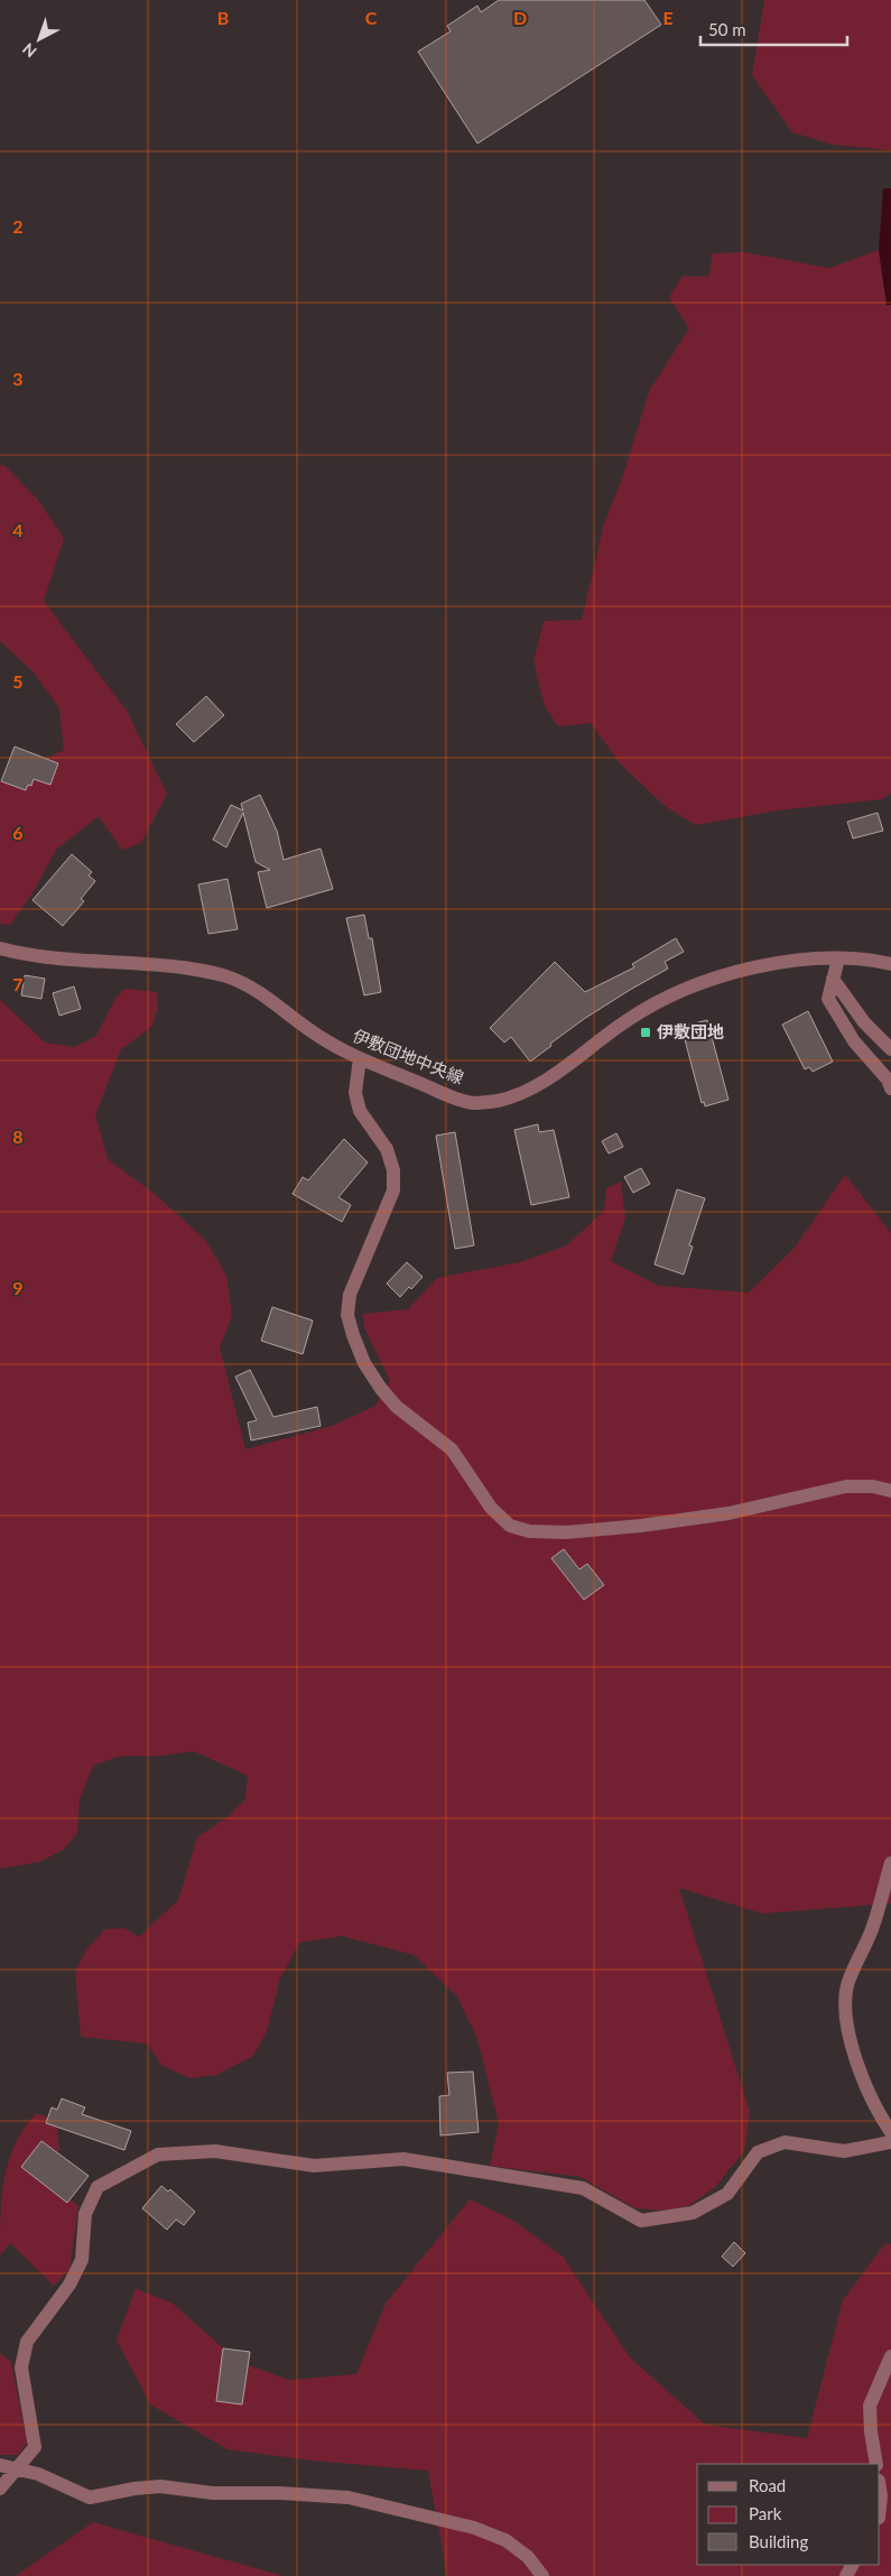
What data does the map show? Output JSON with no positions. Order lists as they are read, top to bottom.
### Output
{
  "streets": {
    "street": ["伊敷団地中央線"]
  },
  "places": {
    "transit": ["伊敷団地"]
  },
  "legend": ["Road", "Park", "Building"],
  "scale_bar": "50 m",
  "north": "bottom left",
  "grid": {
    "columns": [
      "B",
      "C",
      "D",
      "E"
    ],
    "rows": [
      "2",
      "3",
      "4",
      "5",
      "6",
      "7",
      "8",
      "9"
    ]
  }
}
